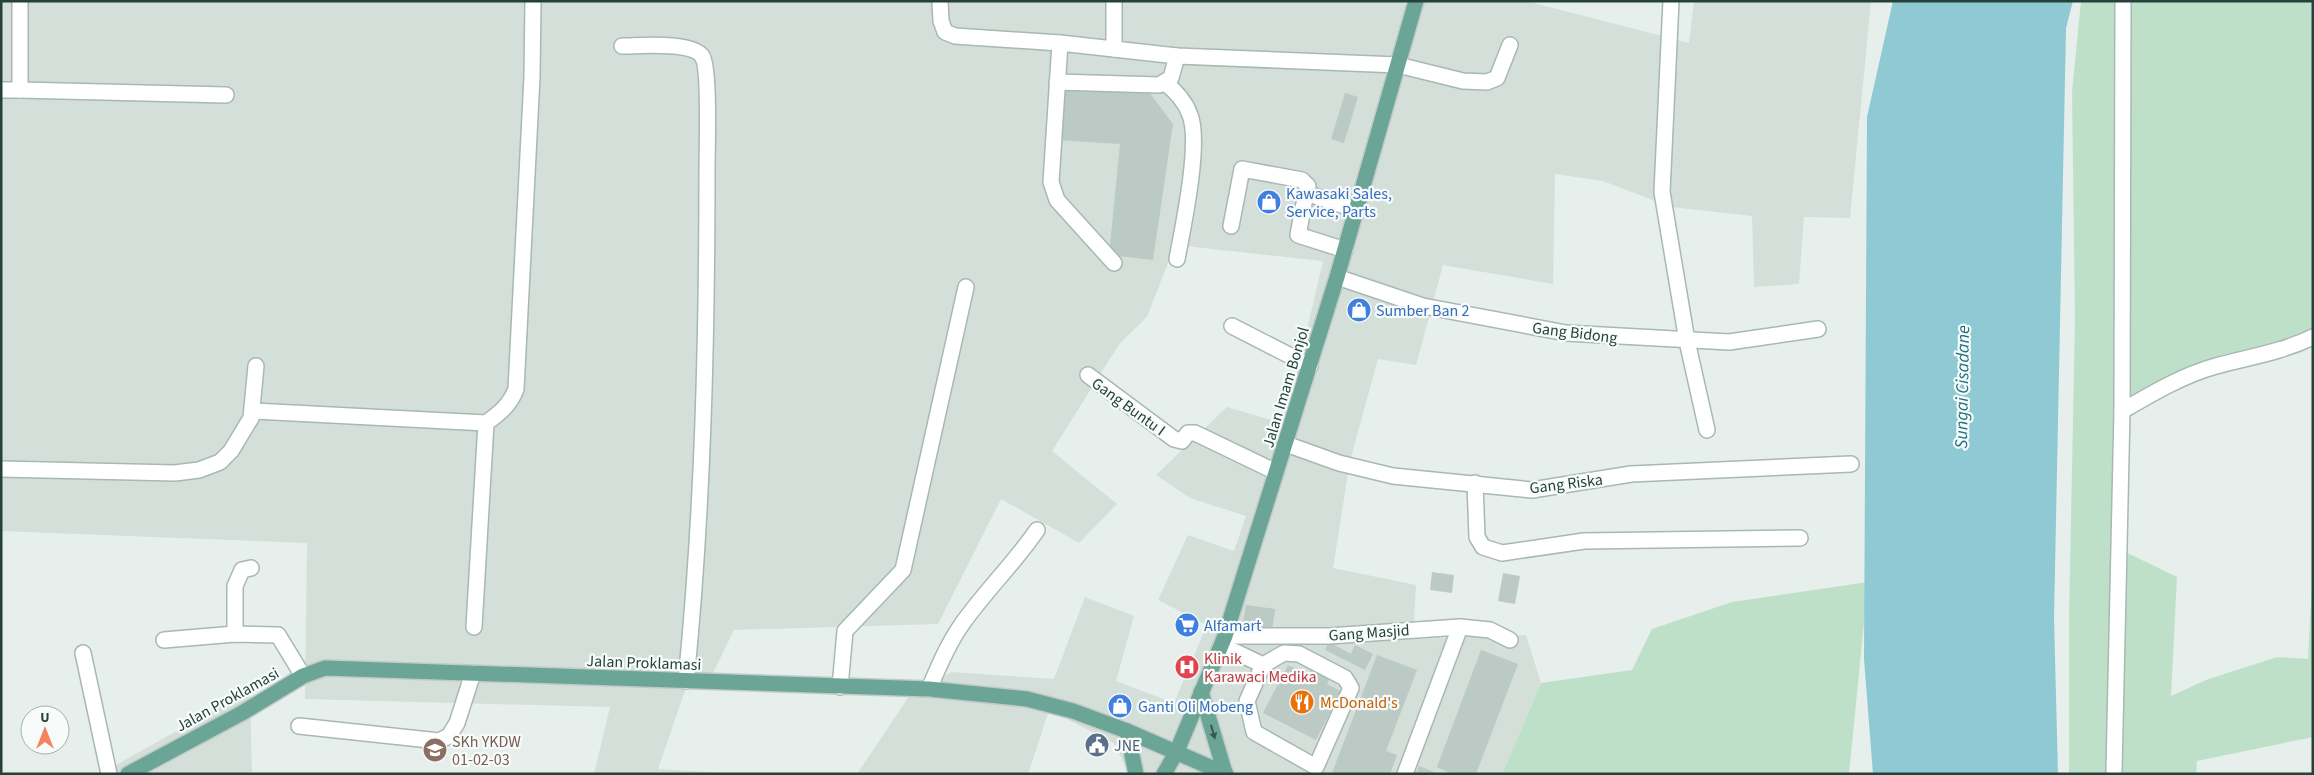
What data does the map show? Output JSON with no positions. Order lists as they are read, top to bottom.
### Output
{
  "streets": {
    "main road": ["Jalan Imam Bonjol", "Jalan Proklamasi"],
    "street": [
      "Gang Bidong",
      "Gang Buntu I",
      "Gang Riska",
      "Gang Masjid"
    ]
  },
  "crossings": [
    ["Gang Bidong", "Jalan Imam Bonjol"],
    ["Jalan Imam Bonjol", "Gang Buntu I"],
    ["Jalan Imam Bonjol", "Gang Riska"],
    ["Jalan Imam Bonjol", "Gang Masjid"],
    ["Jalan Imam Bonjol", "Jalan Proklamasi"]
  ],
  "water": ["Sungai Cisadane"],
  "places": {
    "shop": ["Kawasaki Sales, Service, Parts", "Sumber Ban 2", "Ganti Oli Mobeng"],
    "supermarket": ["Alfamart"],
    "hospital": ["Klinik Karawaci Medika"],
    "restaurant": ["McDonald's"],
    "public building": ["JNE"],
    "school or university": ["SKh YKDW 01-02-03"]
  },
  "north": "top"
}
